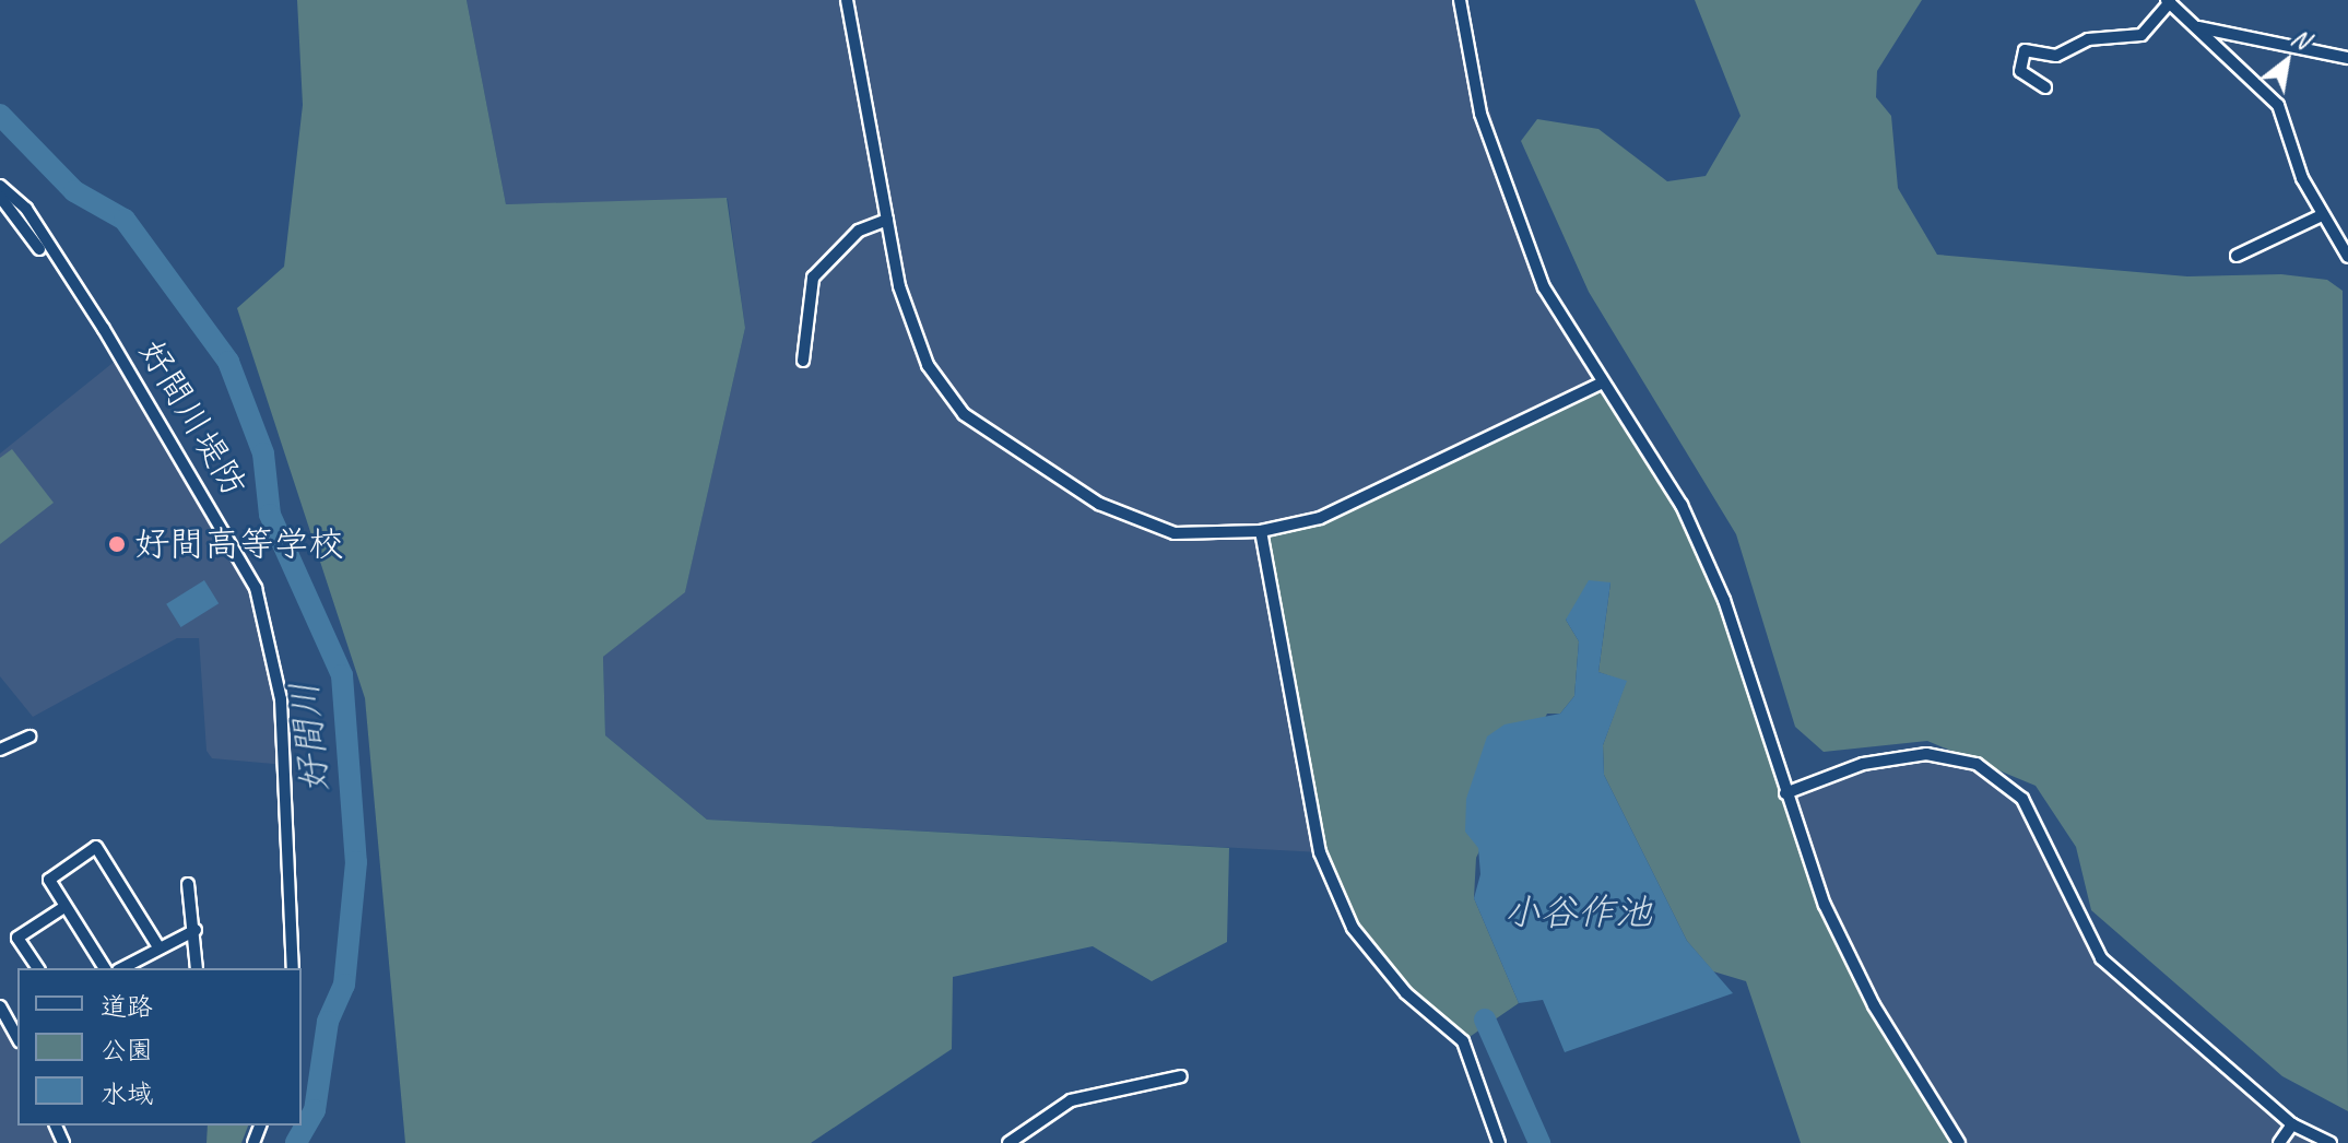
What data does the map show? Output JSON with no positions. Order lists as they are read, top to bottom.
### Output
{
  "streets": {
    "street": ["好間川堤防"]
  },
  "water": ["好間川", "小谷作池"],
  "places": ["好間高等学校"],
  "legend": ["道路", "公園", "水域"],
  "north": "top right"
}
